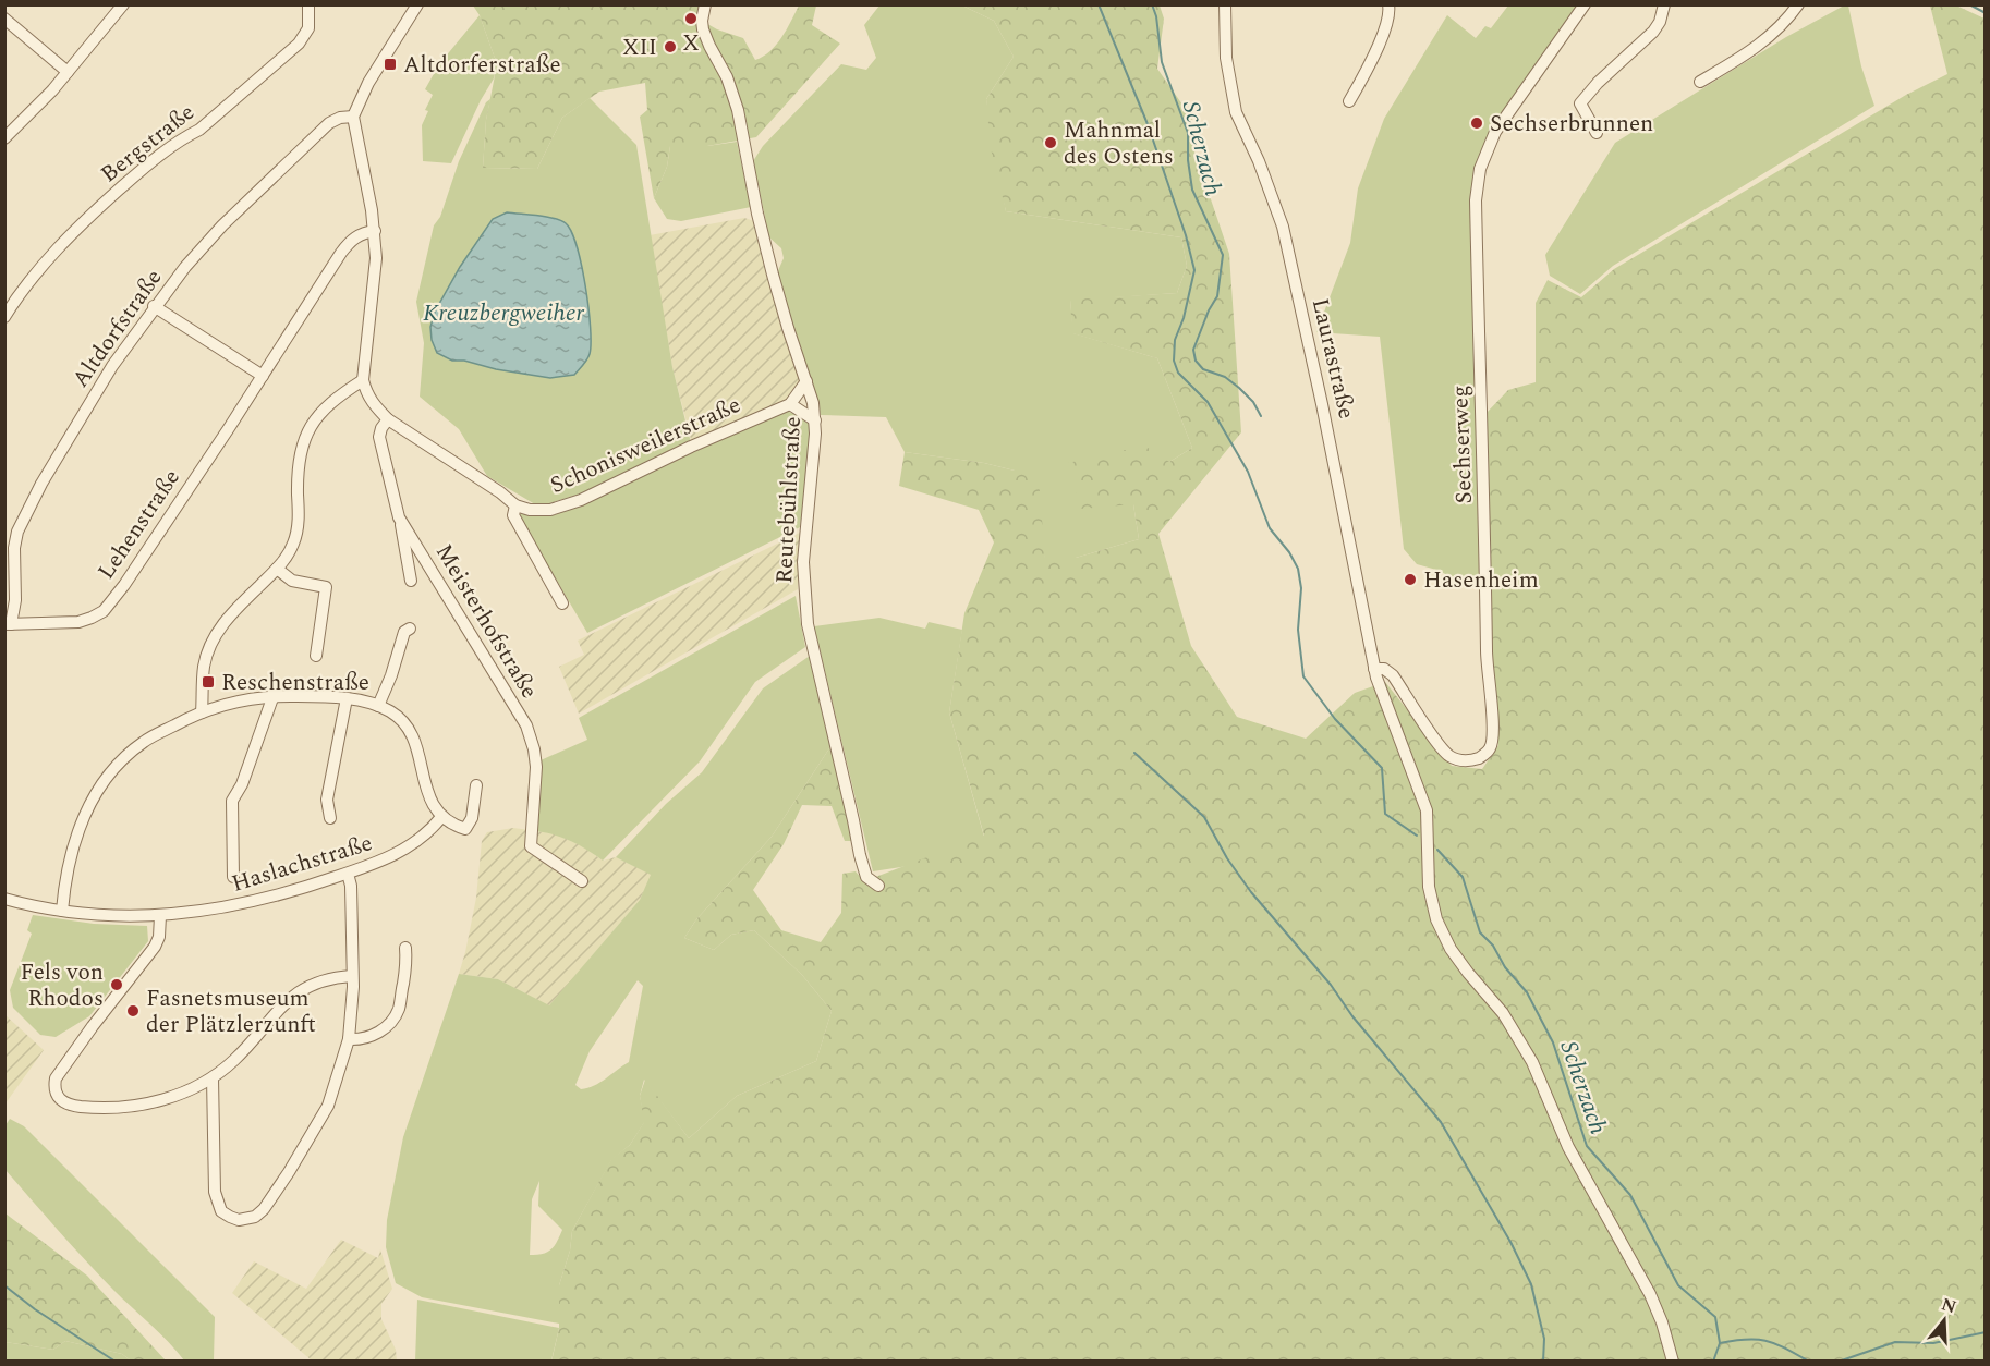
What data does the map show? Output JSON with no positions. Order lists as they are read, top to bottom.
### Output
{
  "streets": {
    "street": [
      "Bergstraße",
      "Altdorfstraße",
      "Laurastraße",
      "Schonisweilerstraße",
      "Sechserweg",
      "Reutebühlstraße",
      "Lehenstraße",
      "Meisterhofstraße",
      "Haslachstraße"
    ]
  },
  "crossings": [
    ["Altdorfstraße", "Lehenstraße"],
    ["Laurastraße", "Sechserweg"]
  ],
  "water": ["Scherzach", "Kreuzbergweiher"],
  "places": {
    "other": [
      "X",
      "XII",
      "Sechserbrunnen",
      "Mahnmal des Ostens",
      "Hasenheim",
      "Fels von Rhodos",
      "Fasnetsmuseum der Plätzlerzunft"
    ],
    "transit": ["Altdorferstraße", "Reschenstraße"]
  },
  "north": "top"
}
